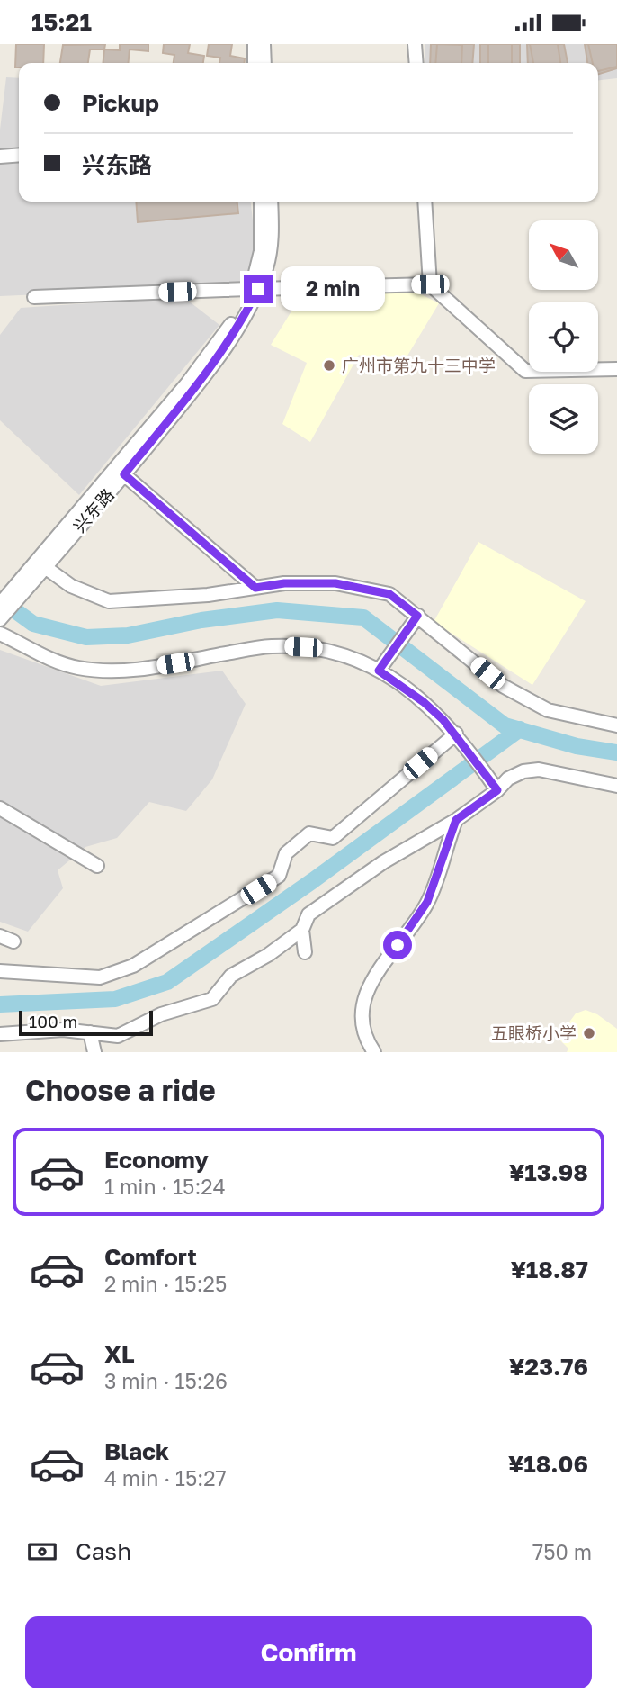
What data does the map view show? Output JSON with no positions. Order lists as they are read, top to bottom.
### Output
{
  "streets": {
    "street": ["兴东路"]
  },
  "places": ["广州市第九十三中学", "五眼桥小学"],
  "scale_bar": "100 m",
  "north": "top left",
  "page": {
    "status": "15:21",
    "banner": ["Pickup", "兴东路"],
    "bubble": "2 min",
    "scale": "100 m",
    "heading": "Choose a ride",
    "list": [
      {
        "name": "Economy",
        "note": "1 min · 15:24",
        "value": "¥13.98"
      },
      {
        "name": "Comfort",
        "note": "2 min · 15:25",
        "value": "¥18.87"
      },
      {
        "name": "XL",
        "note": "3 min · 15:26",
        "value": "¥23.76"
      },
      {
        "name": "Black",
        "note": "4 min · 15:27",
        "value": "¥18.06"
      }
    ],
    "pay": ["Cash", "750 m"],
    "buttons": "Confirm"
  }
}
